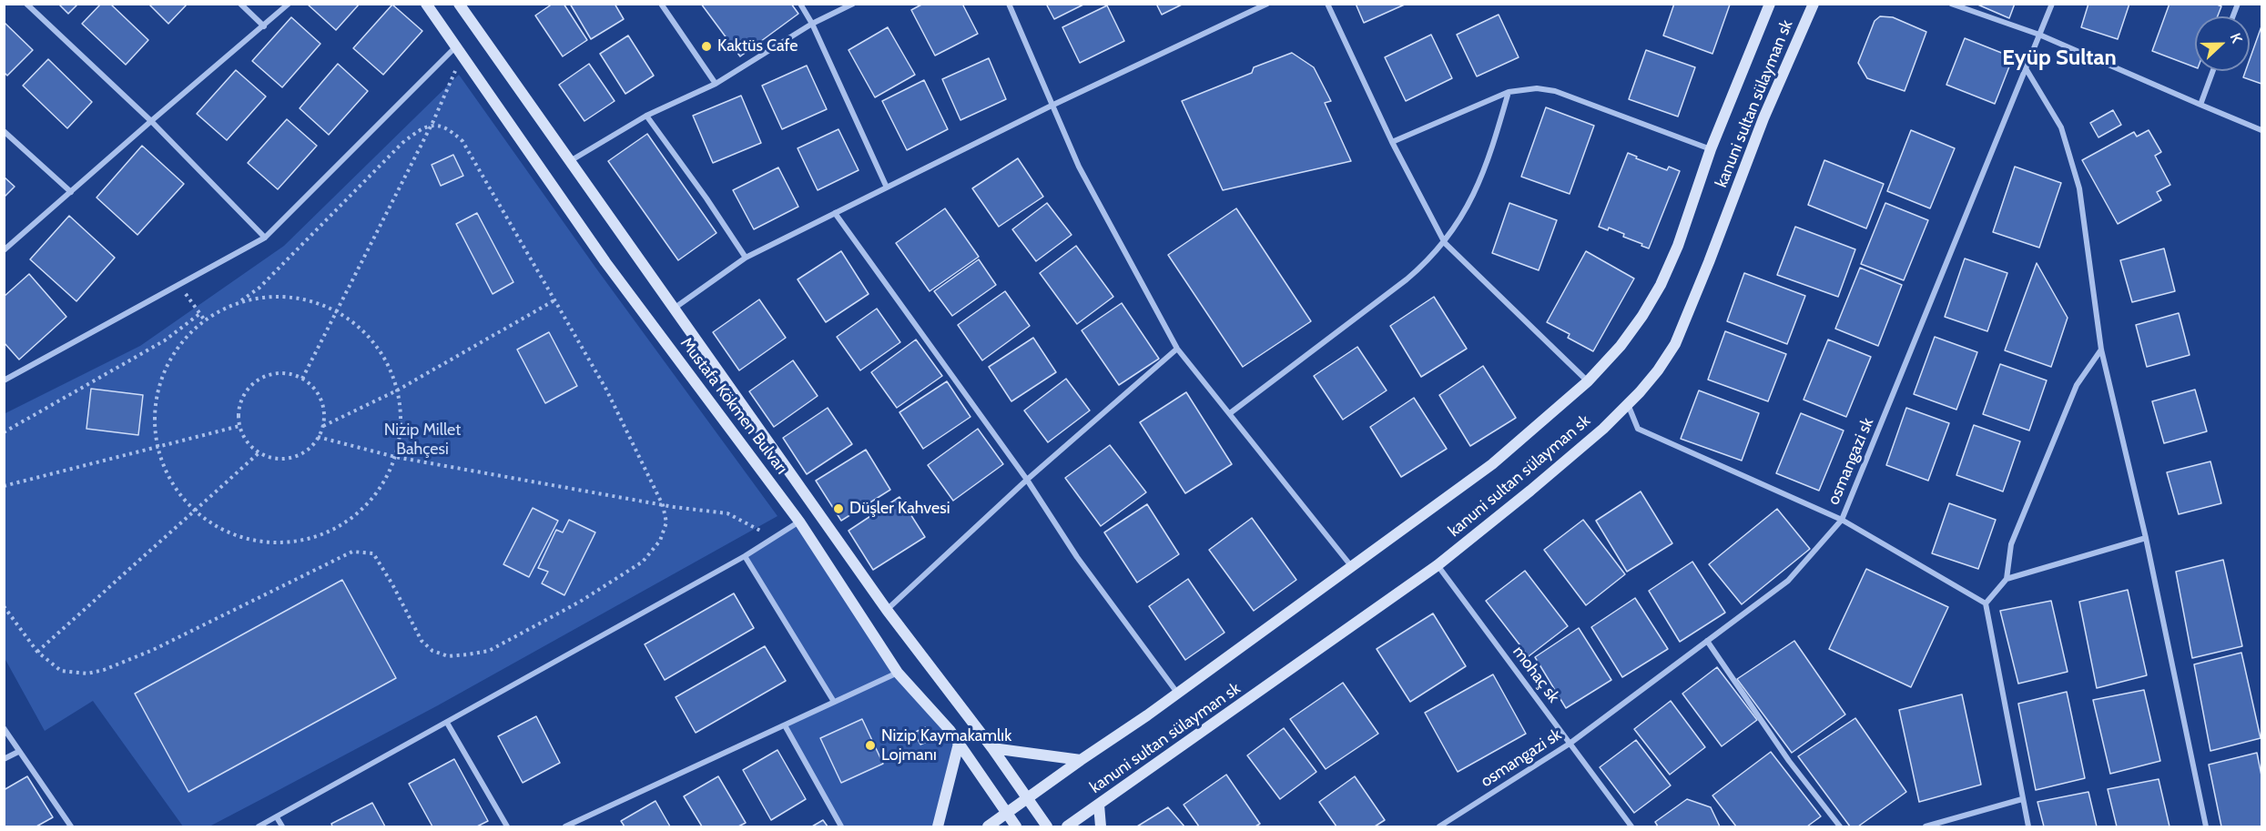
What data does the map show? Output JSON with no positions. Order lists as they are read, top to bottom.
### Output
{
  "streets": {
    "main road": ["kanuni sultan sülayman sk", "Mustafa Kökmen Bulvarı"],
    "street": ["osmangazi sk", "mohaç sk"]
  },
  "crossings": [
    ["kanuni sultan sülayman sk", "mohaç sk"],
    ["osmangazi sk", "mohaç sk"]
  ],
  "districts": ["Eyüp Sultan"],
  "parks": ["Nizip Millet Bahçesi"],
  "places": ["Kaktüs Cafe", "Düşler Kahvesi", "Nizip Kaymakamlık Lojmanı"],
  "north": "right"
}
